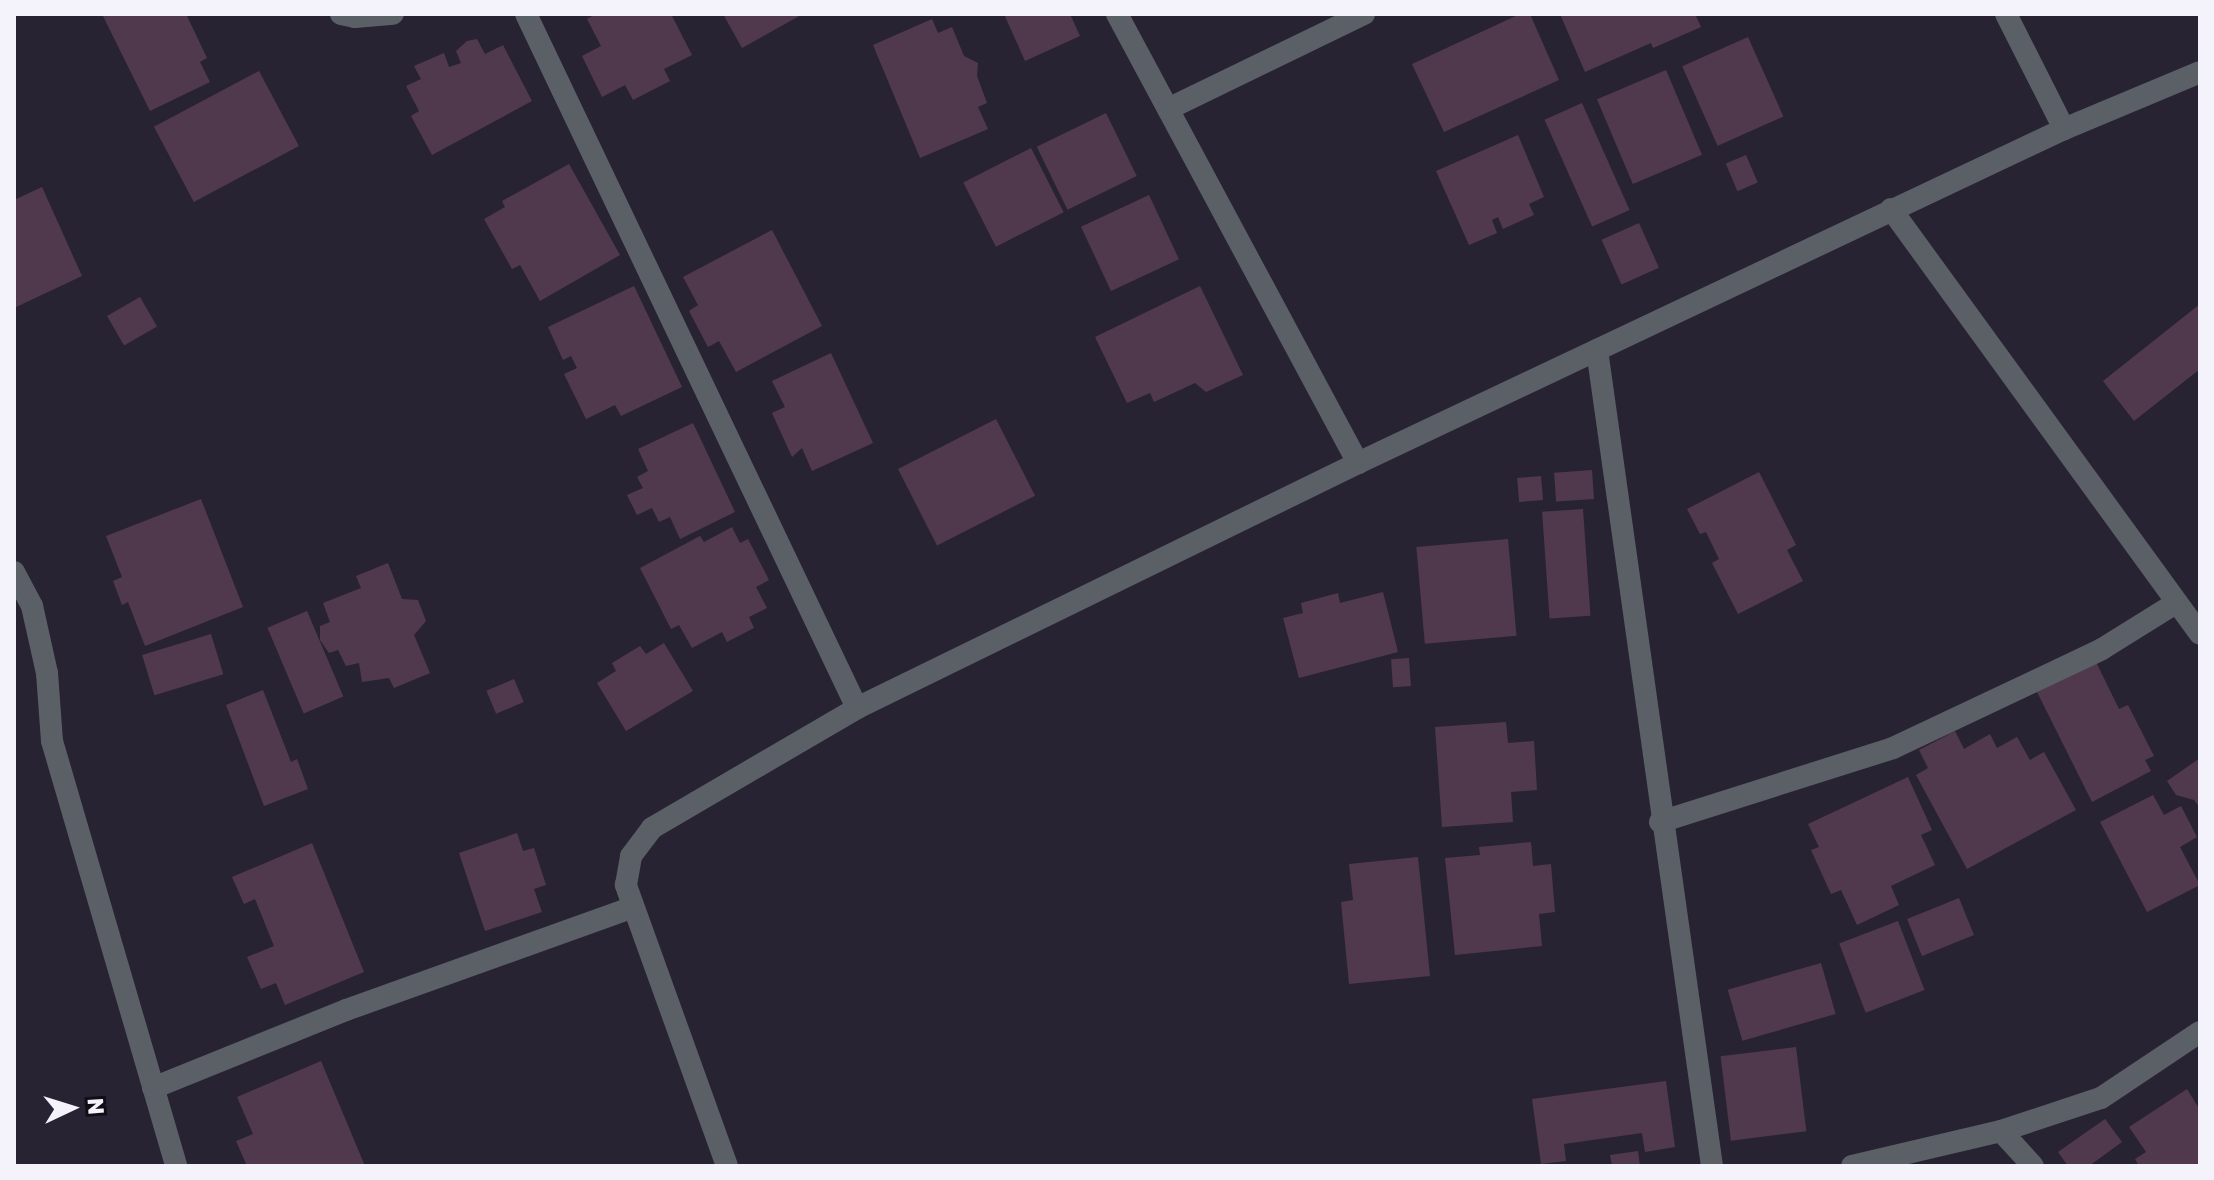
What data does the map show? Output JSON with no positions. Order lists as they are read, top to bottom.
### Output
{
  "north": "right"
}
